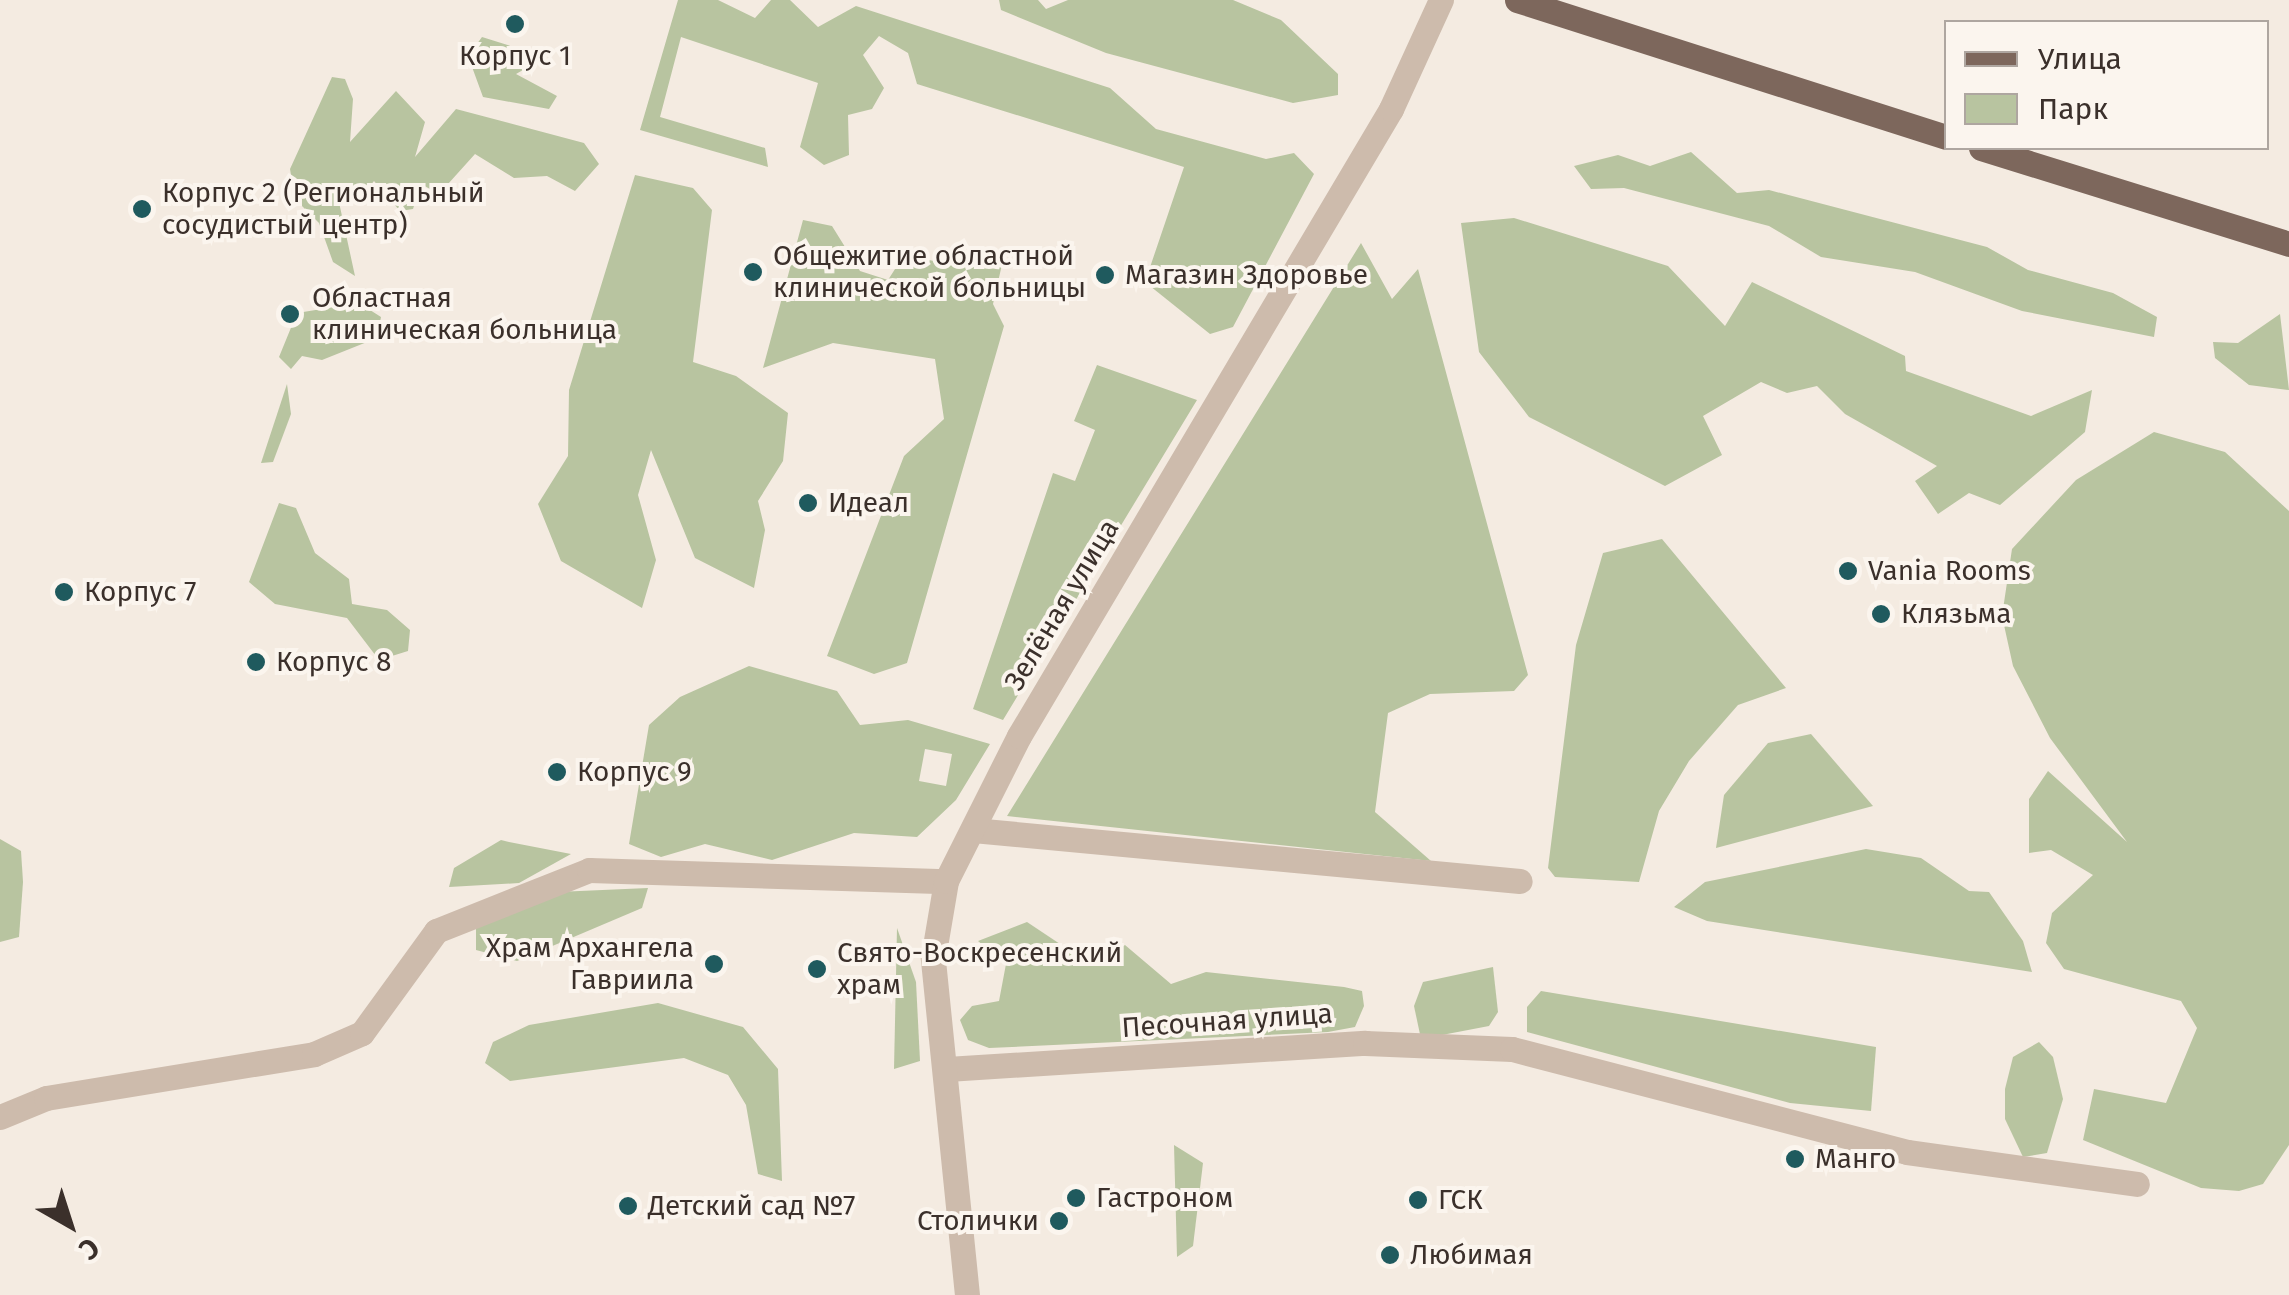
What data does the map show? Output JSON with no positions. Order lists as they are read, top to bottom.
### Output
{
  "streets": {
    "street": ["Зелёная улица", "Песочная улица"]
  },
  "crossings": [
    ["Зелёная улица", "Песочная улица"]
  ],
  "places": [
    "Корпус 1",
    "Корпус 2 (Региональный сосудистый центр)",
    "Общежитие областной клинической больницы",
    "Магазин Здоровье",
    "Областная клиническая больница",
    "Идеал",
    "Vania Rooms",
    "Корпус 7",
    "Клязьма",
    "Корпус 8",
    "Корпус 9",
    "Храм Архангела Гавриила",
    "Свято-Воскресенский храм",
    "Манго",
    "Гастроном",
    "ГСК",
    "Детский сад №7",
    "Столички",
    "Любимая"
  ],
  "legend": ["Улица", "Парк"],
  "north": "bottom right"
}
